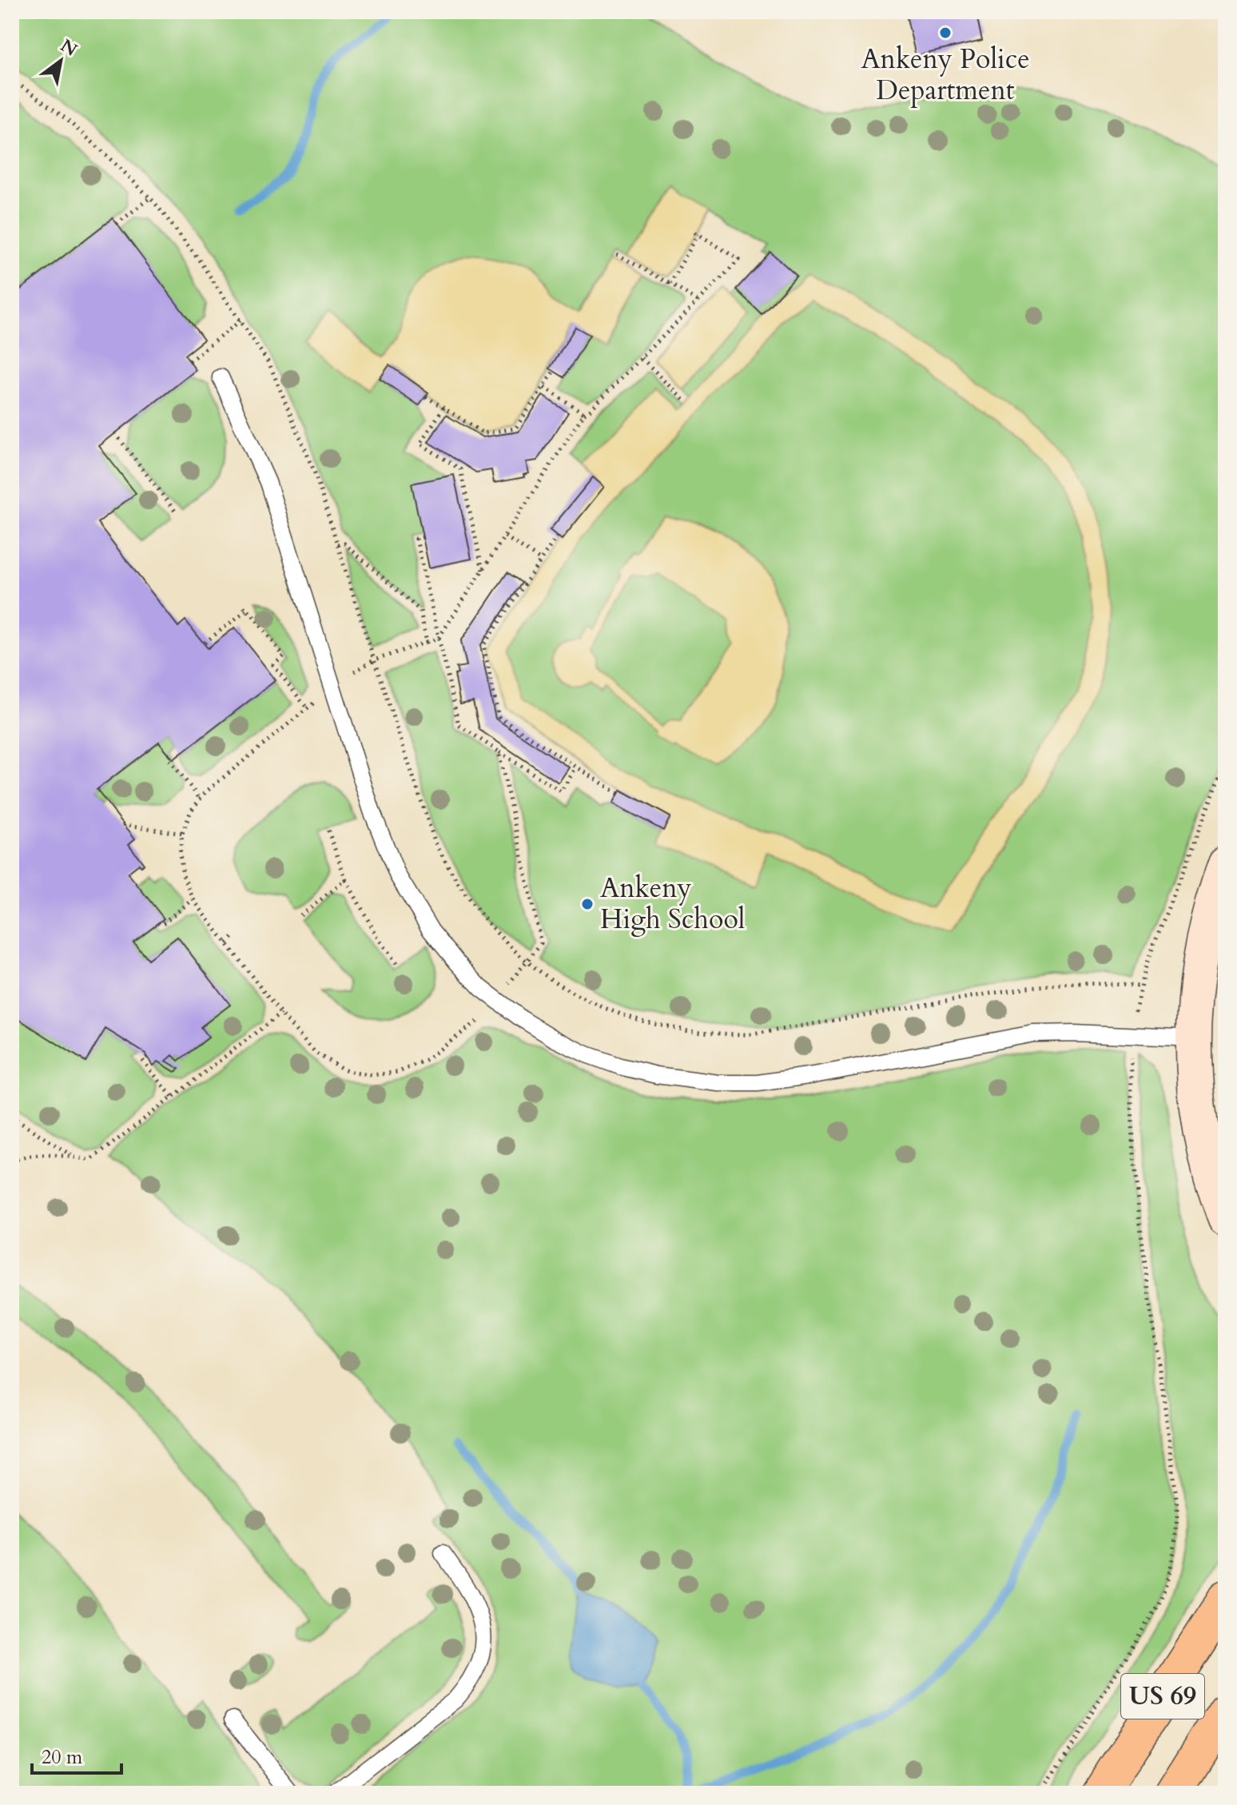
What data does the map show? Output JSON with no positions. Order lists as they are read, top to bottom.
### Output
{
  "streets": {
    "main road": ["US 69"]
  },
  "places": ["Ankeny Police Department", "Ankeny High School"],
  "scale_bar": "20 m",
  "north": "top right"
}
